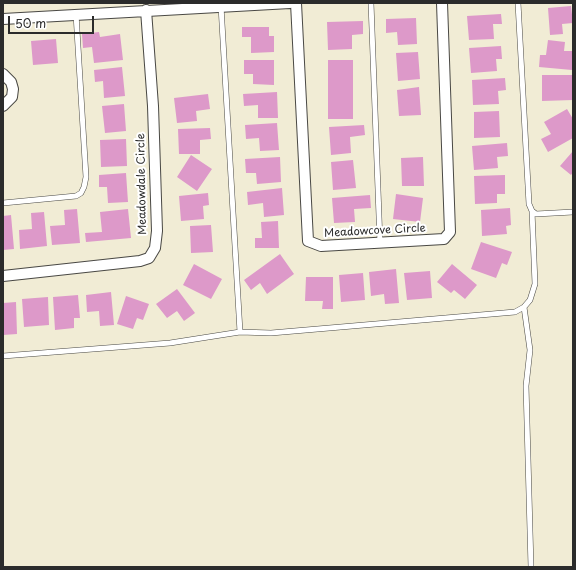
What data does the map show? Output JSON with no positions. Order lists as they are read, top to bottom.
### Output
{
  "streets": {
    "street": ["Meadowdale Circle", "Meadowcove Circle"]
  },
  "scale_bar": "50 m"
}
